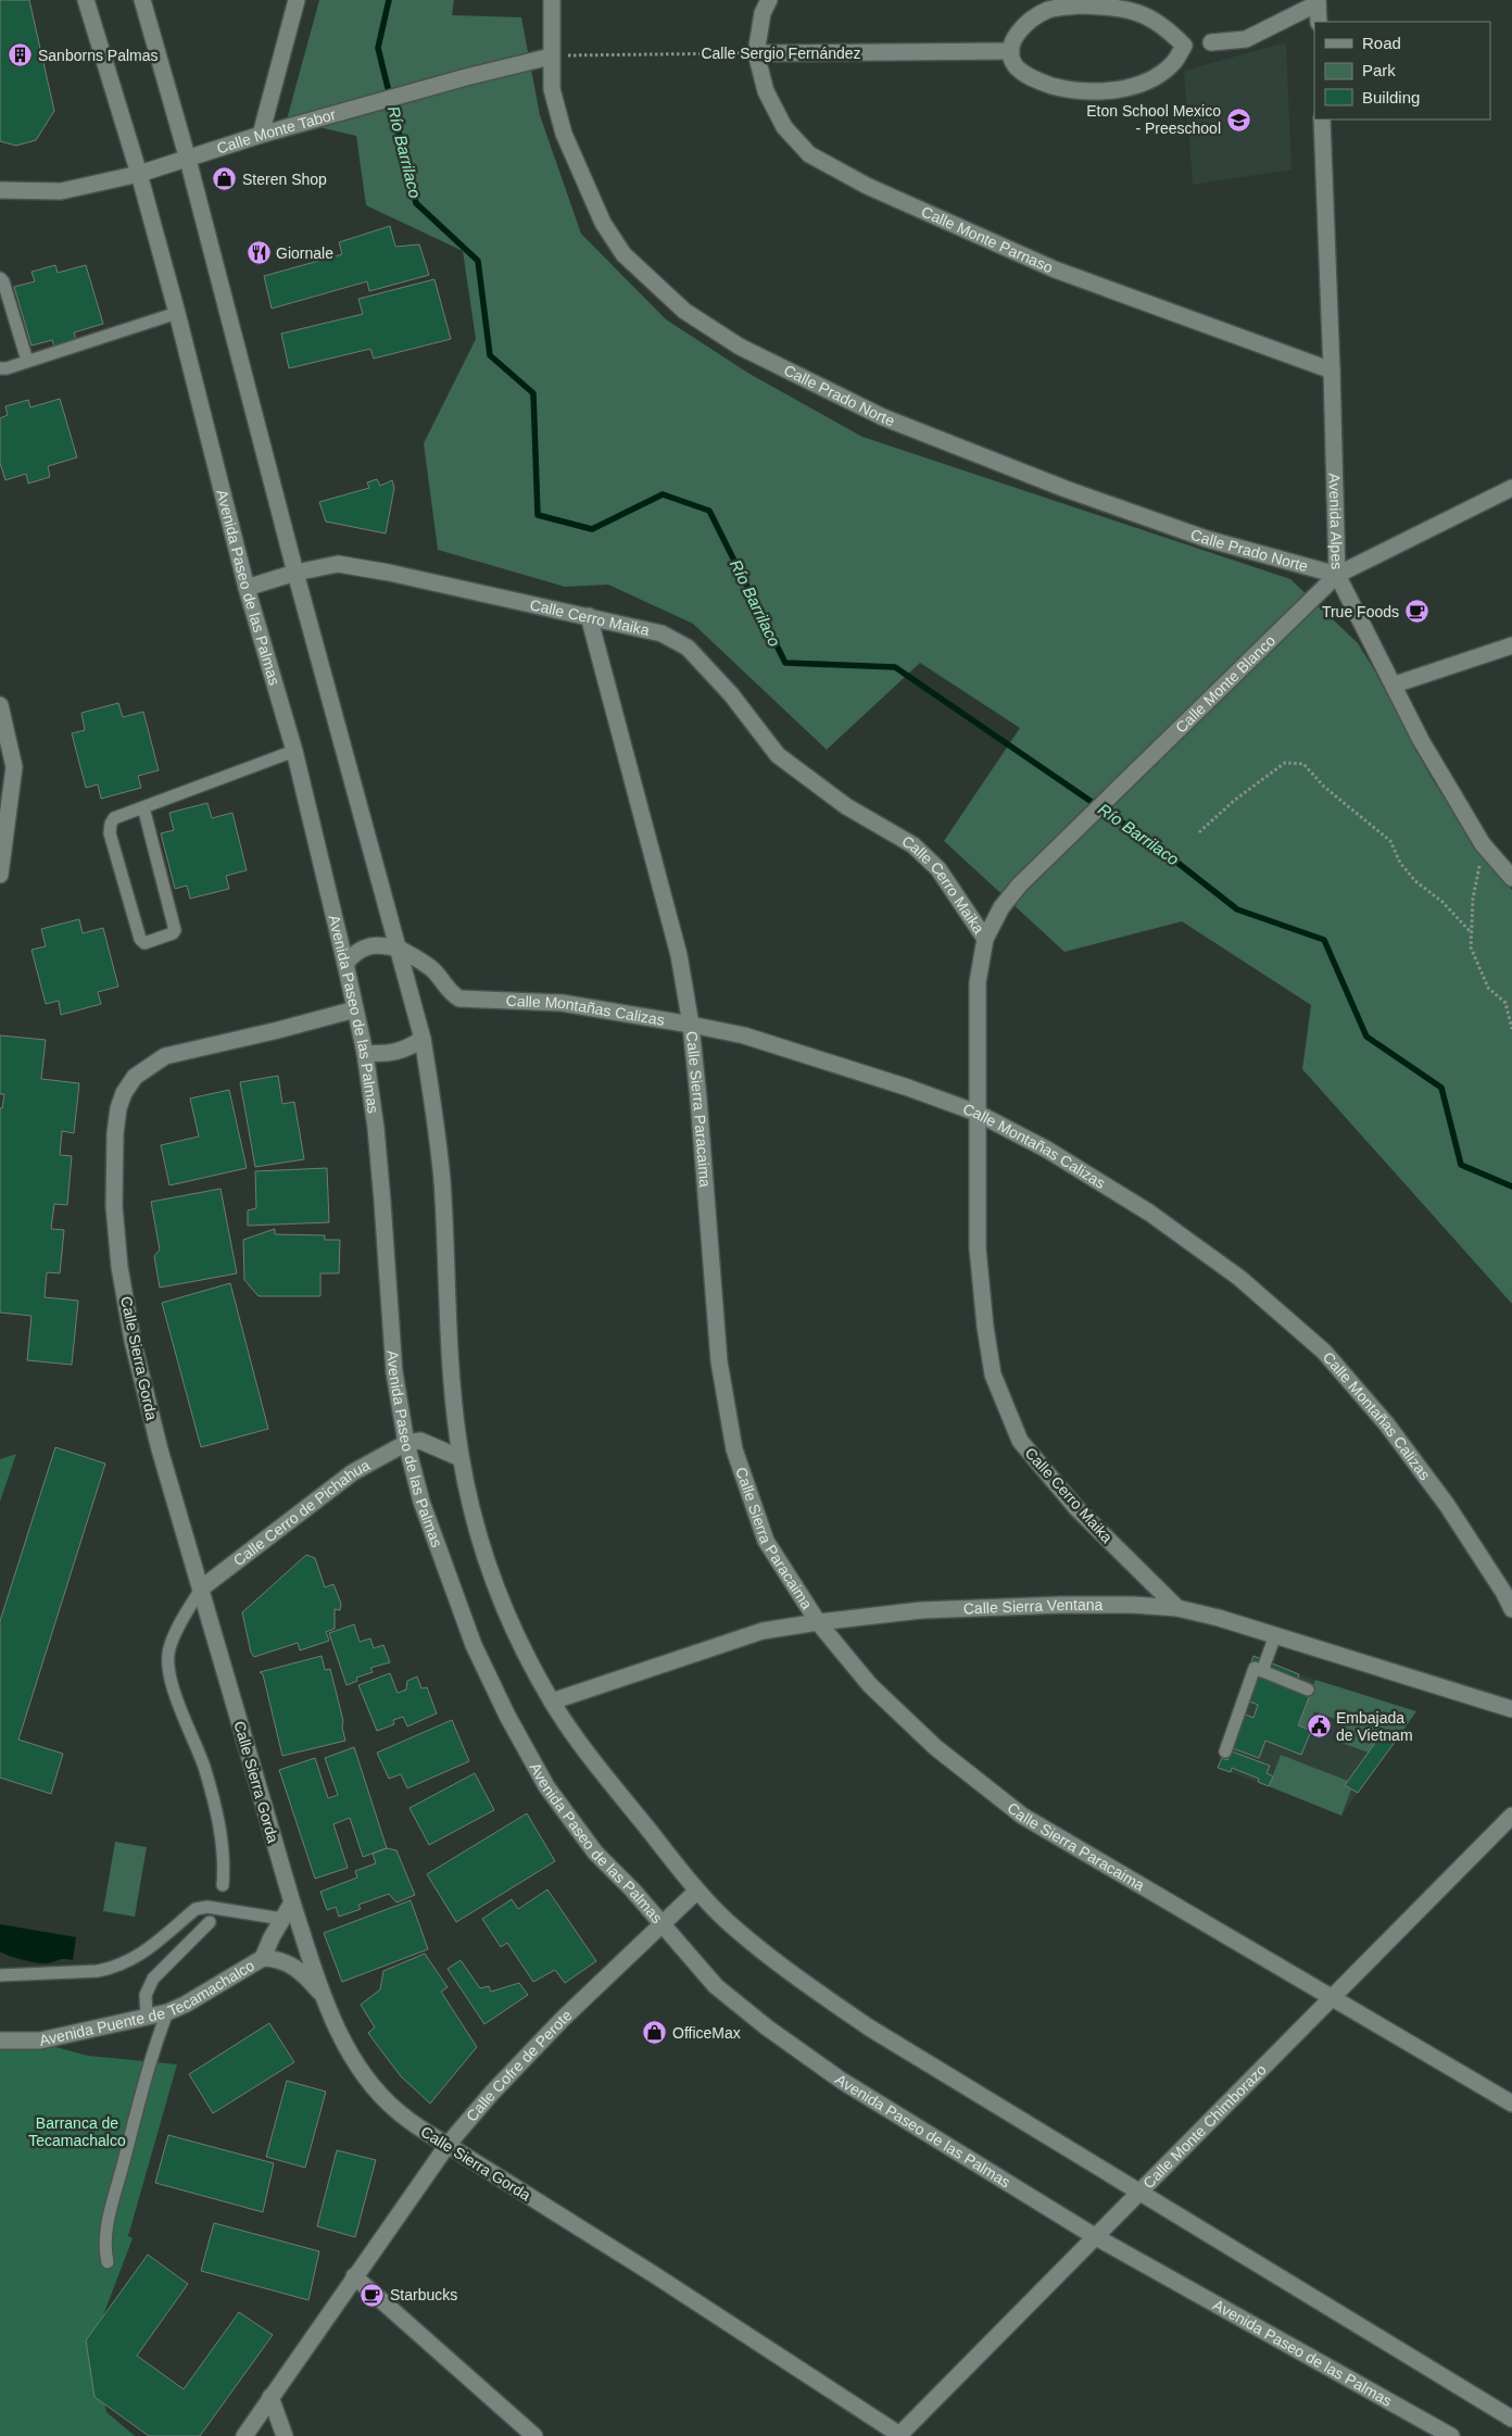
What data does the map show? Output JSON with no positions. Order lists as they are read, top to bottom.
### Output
{
  "streets": {
    "street": [
      "Calle Sergio Fernández",
      "Calle Monte Tabor",
      "Calle Monte Parnaso",
      "Calle Prado Norte",
      "Avenida Alpes",
      "Avenida Paseo de las Palmas",
      "Calle Cerro Maika",
      "Calle Monte Blanco",
      "Calle Montañas Calizas",
      "Calle Sierra Paracaima",
      "Calle Sierra Gorda",
      "Calle Cerro de Pichahua",
      "Calle Sierra Ventana",
      "Avenida Puente de Tecamachalco",
      "Calle Cofre de Perote",
      "Calle Monte Chimborazo"
    ]
  },
  "crossings": [
    ["Calle Sergio Fernández", "Calle Monte Tabor"],
    ["Calle Sergio Fernández", "Calle Monte Parnaso"],
    ["Calle Sergio Fernández", "Calle Prado Norte"],
    ["Calle Monte Tabor", "Calle Prado Norte"],
    ["Calle Monte Tabor", "Avenida Paseo de las Palmas"],
    ["Calle Monte Parnaso", "Avenida Alpes"],
    ["Calle Prado Norte", "Avenida Alpes"],
    ["Calle Prado Norte", "Calle Monte Blanco"],
    ["Avenida Alpes", "Calle Monte Blanco"],
    ["Avenida Paseo de las Palmas", "Calle Cerro Maika"],
    ["Avenida Paseo de las Palmas", "Calle Montañas Calizas"],
    ["Avenida Paseo de las Palmas", "Calle Sierra Gorda"],
    ["Avenida Paseo de las Palmas", "Calle Cerro de Pichahua"],
    ["Avenida Paseo de las Palmas", "Calle Cofre de Perote"],
    ["Avenida Paseo de las Palmas", "Calle Monte Chimborazo"],
    ["Calle Cerro Maika", "Calle Monte Blanco"],
    ["Calle Cerro Maika", "Calle Montañas Calizas"],
    ["Calle Cerro Maika", "Calle Sierra Paracaima"],
    ["Calle Cerro Maika", "Calle Sierra Ventana"],
    ["Calle Montañas Calizas", "Calle Sierra Paracaima"],
    ["Calle Sierra Paracaima", "Calle Sierra Ventana"],
    ["Calle Sierra Paracaima", "Calle Monte Chimborazo"],
    ["Calle Sierra Gorda", "Calle Cerro de Pichahua"],
    ["Calle Sierra Gorda", "Avenida Puente de Tecamachalco"],
    ["Calle Sierra Gorda", "Calle Cofre de Perote"],
    ["Calle Sierra Gorda", "Calle Monte Chimborazo"]
  ],
  "water": ["Río Barrilaco"],
  "parks": ["Barranca de Tecamachalco"],
  "places": {
    "building": ["Sanborns Palmas"],
    "school or university": ["Eton School Mexico - Preeschool"],
    "shop": ["Steren Shop", "OfficeMax"],
    "restaurant": ["Giornale"],
    "cafe": ["True Foods", "Starbucks"],
    "public building": ["Embajada de Vietnam"]
  },
  "legend": ["Road", "Park", "Building"]
}
